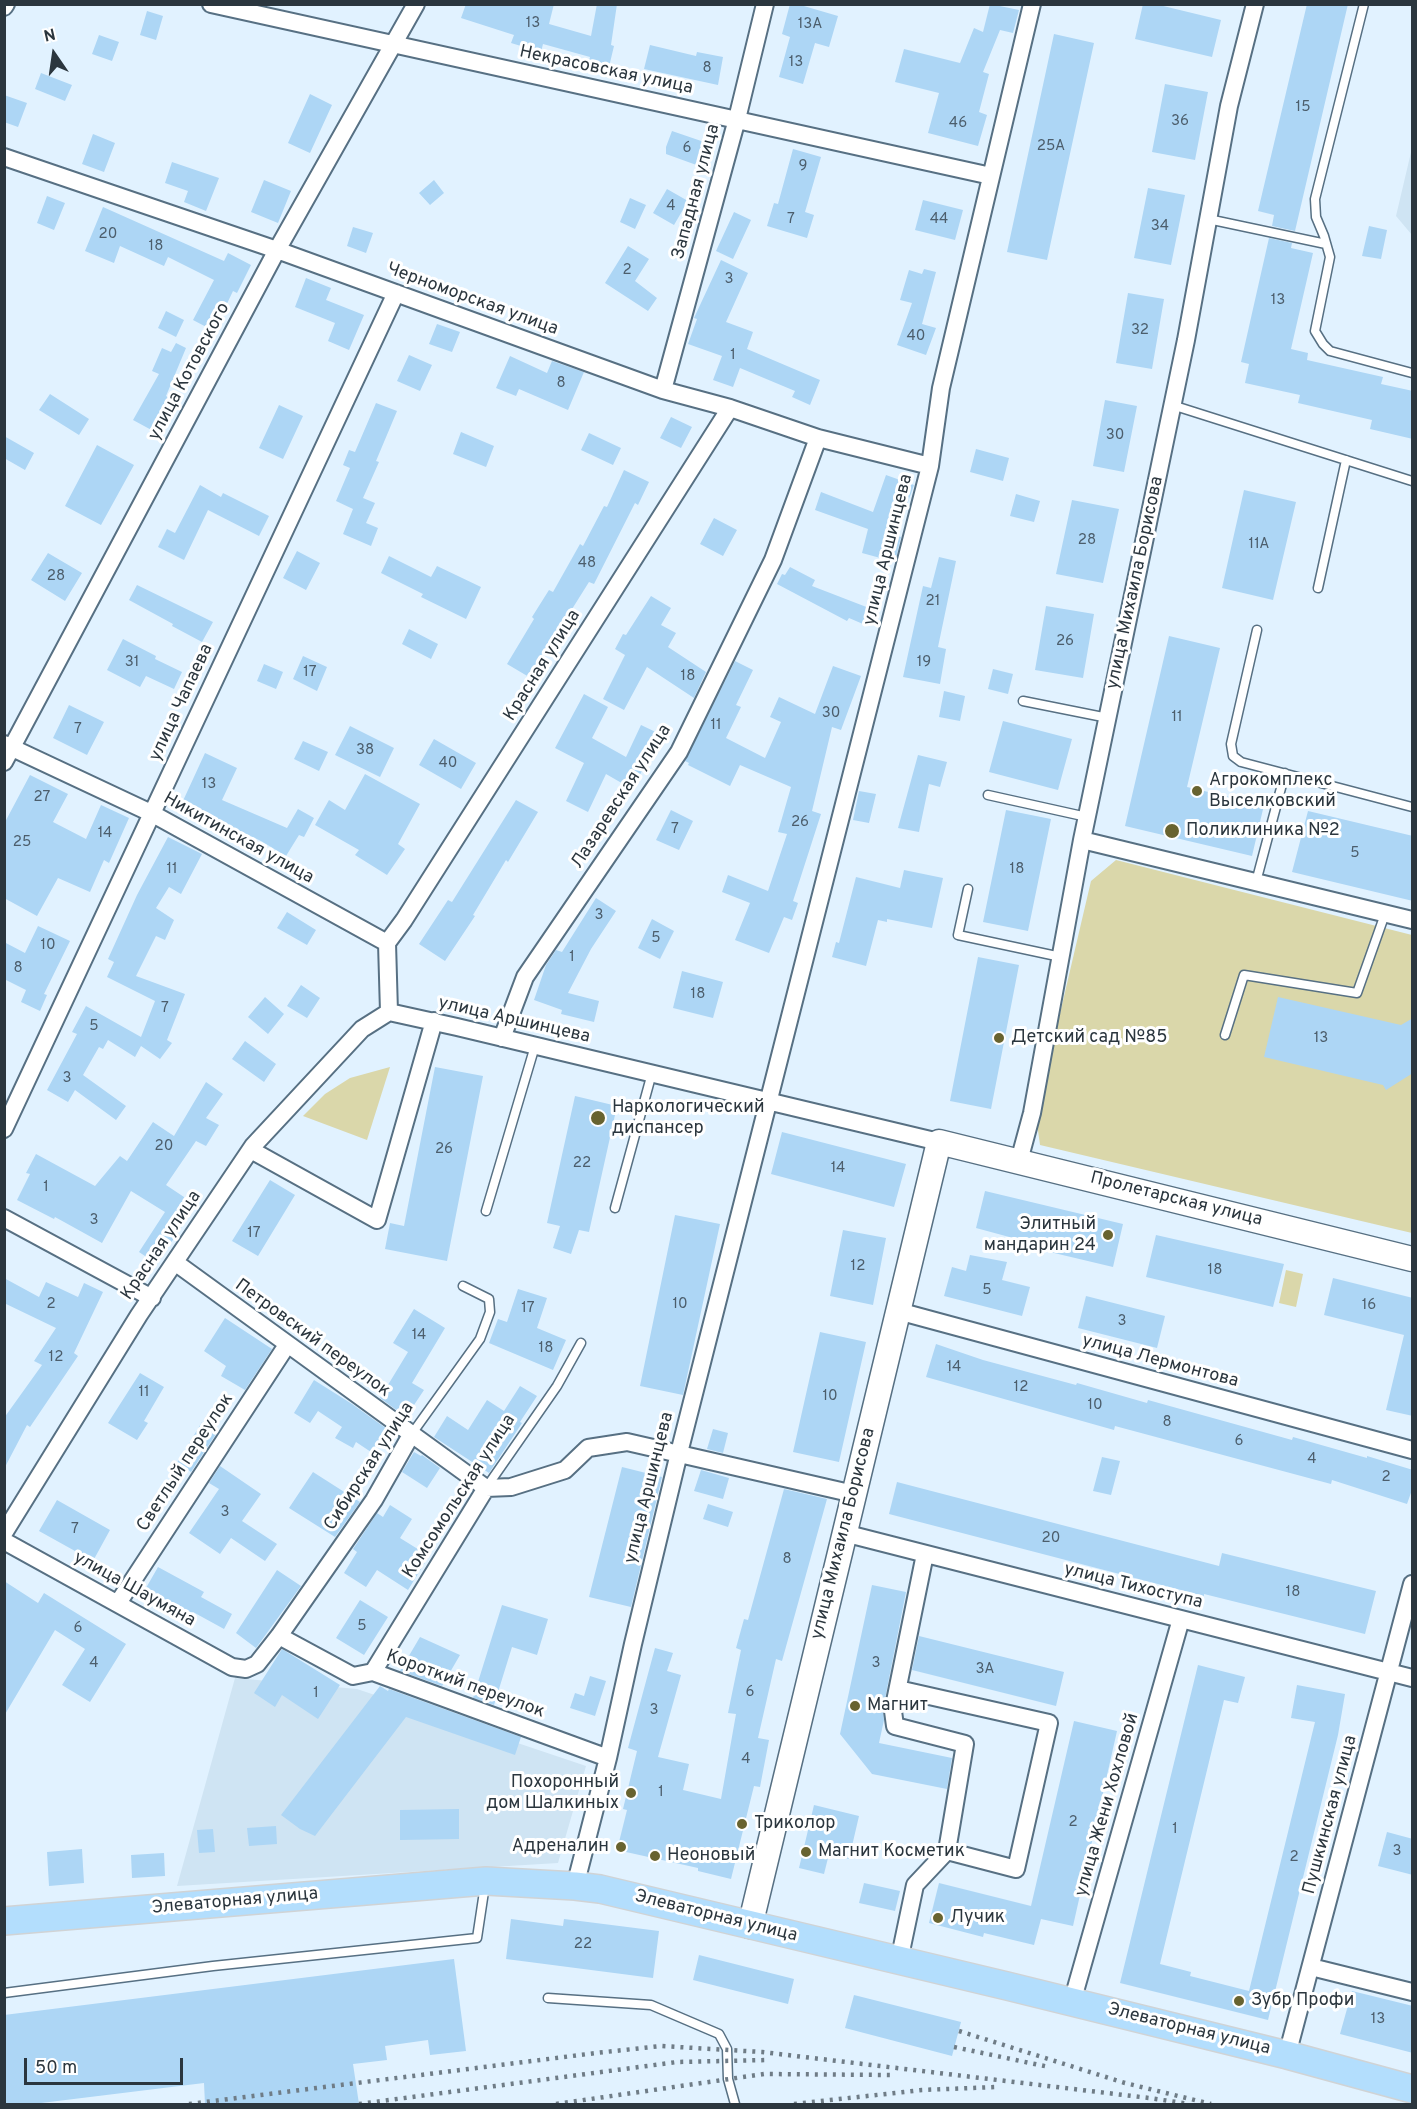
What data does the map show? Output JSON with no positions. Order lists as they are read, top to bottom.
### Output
{
  "streets": {
    "main road": ["Элеваторная улица"],
    "street": [
      "Некрасовская улица",
      "Западная улица",
      "Черноморская улица",
      "улица Котовского",
      "улица Аршинцева",
      "улица Михаила Борисова",
      "Красная улица",
      "улица Чапаева",
      "Лазаревская улица",
      "Никитинская улица",
      "Пролетарская улица",
      "Петровский переулок",
      "улица Лермонтова",
      "Светлый переулок",
      "Сибирская улица",
      "Комсомольская улица",
      "улица Тихоступа",
      "улица Шаумяна",
      "Короткий переулок",
      "улица Жени Хохловой",
      "Пушкинская улица"
    ]
  },
  "crossings": [
    ["Некрасовская улица", "Западная улица"],
    ["Некрасовская улица", "улица Котовского"],
    ["Некрасовская улица", "улица Аршинцева"],
    ["Западная улица", "Черноморская улица"],
    ["Черноморская улица", "улица Котовского"],
    ["Черноморская улица", "улица Аршинцева"],
    ["Черноморская улица", "Красная улица"],
    ["Черноморская улица", "улица Чапаева"],
    ["Черноморская улица", "Лазаревская улица"],
    ["улица Котовского", "Никитинская улица"],
    ["улица Аршинцева", "улица Михаила Борисова"],
    ["улица Аршинцева", "Красная улица"],
    ["улица Аршинцева", "Лазаревская улица"],
    ["улица Аршинцева", "Пролетарская улица"],
    ["улица Аршинцева", "Короткий переулок"],
    ["улица Аршинцева", "Элеваторная улица"],
    ["улица Михаила Борисова", "Пролетарская улица"],
    ["улица Михаила Борисова", "улица Лермонтова"],
    ["улица Михаила Борисова", "улица Тихоступа"],
    ["улица Михаила Борисова", "Элеваторная улица"],
    ["Красная улица", "Никитинская улица"],
    ["Красная улица", "Петровский переулок"],
    ["улица Чапаева", "Никитинская улица"],
    ["Петровский переулок", "Светлый переулок"],
    ["Петровский переулок", "Сибирская улица"],
    ["Петровский переулок", "Комсомольская улица"],
    ["Светлый переулок", "улица Шаумяна"],
    ["Сибирская улица", "улица Шаумяна"],
    ["Сибирская улица", "Короткий переулок"],
    ["Комсомольская улица", "Короткий переулок"],
    ["улица Тихоступа", "улица Жени Хохловой"],
    ["улица Тихоступа", "Пушкинская улица"],
    ["улица Жени Хохловой", "Элеваторная улица"],
    ["Пушкинская улица", "Элеваторная улица"]
  ],
  "places": [
    "Агрокомплекс Выселковский",
    "Поликлиника №2",
    "Детский сад №85",
    "Наркологический диспансер",
    "Элитный мандарин 24",
    "Магнит",
    "Похоронный дом Шалкиных",
    "Триколор",
    "Адреналин",
    "Магнит Косметик",
    "Неоновый",
    "Лучик",
    "Зубр Профи"
  ],
  "house_numbers": [
    "13",
    "13А",
    "13",
    "8",
    "15",
    "36",
    "46",
    "25А",
    "6",
    "9",
    "4",
    "7",
    "44",
    "34",
    "20",
    "18",
    "2",
    "3",
    "13",
    "32",
    "40",
    "1",
    "8",
    "30",
    "28",
    "11А",
    "48",
    "28",
    "21",
    "26",
    "31",
    "19",
    "17",
    "18",
    "30",
    "11",
    "11",
    "7",
    "38",
    "40",
    "13",
    "27",
    "26",
    "7",
    "14",
    "25",
    "5",
    "11",
    "18",
    "3",
    "5",
    "10",
    "1",
    "8",
    "18",
    "7",
    "5",
    "13",
    "3",
    "20",
    "26",
    "22",
    "14",
    "1",
    "3",
    "17",
    "12",
    "18",
    "5",
    "2",
    "10",
    "16",
    "17",
    "3",
    "14",
    "18",
    "12",
    "14",
    "12",
    "11",
    "10",
    "10",
    "8",
    "6",
    "4",
    "2",
    "3",
    "7",
    "20",
    "8",
    "18",
    "5",
    "6",
    "4",
    "3",
    "3А",
    "6",
    "1",
    "3",
    "4",
    "1",
    "2",
    "1",
    "3",
    "2",
    "22",
    "13"
  ],
  "scale_bar": "50 m",
  "north": "top"
}
